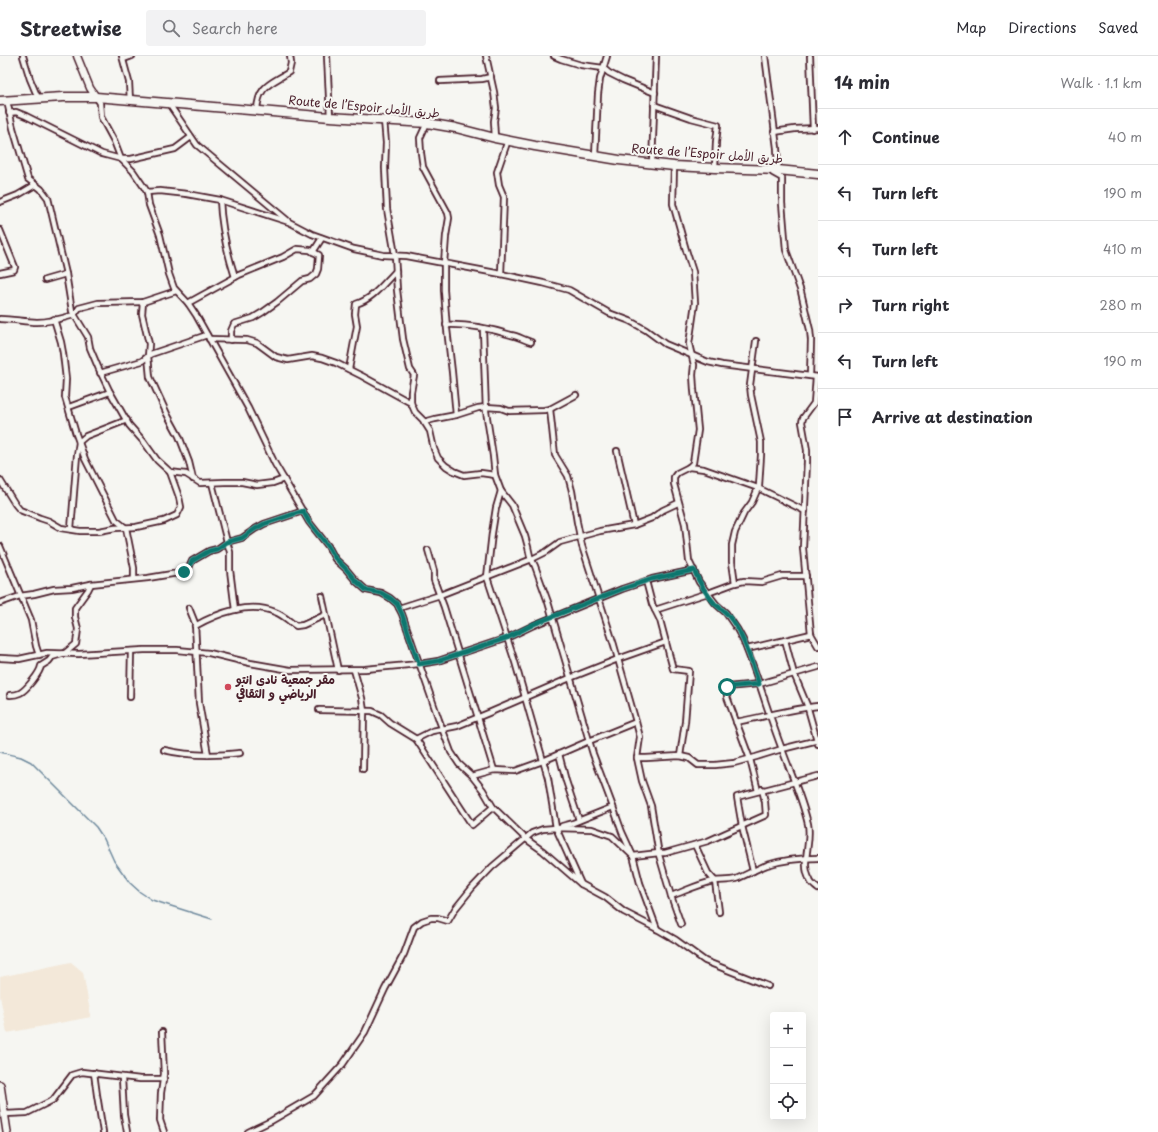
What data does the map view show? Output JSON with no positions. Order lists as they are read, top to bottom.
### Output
{
  "streets": {
    "highway": ["Route de l’Espoir طريق الأمل"]
  },
  "places": ["مقر جمعية نادي انتو الرياضي و الثقافي"],
  "page": {
    "header": "Streetwise",
    "search": "Search here",
    "nav": ["Map", "Directions", "Saved"],
    "heading": ["14 min", "Walk · 1.1 km"],
    "list": [
      ["Continue", "40 m"],
      ["Turn left", "190 m"],
      ["Turn left", "410 m"],
      ["Turn right", "280 m"],
      ["Turn left", "190 m"],
      "Arrive at destination"
    ],
    "map_buttons": ["+", "−"]
  }
}
